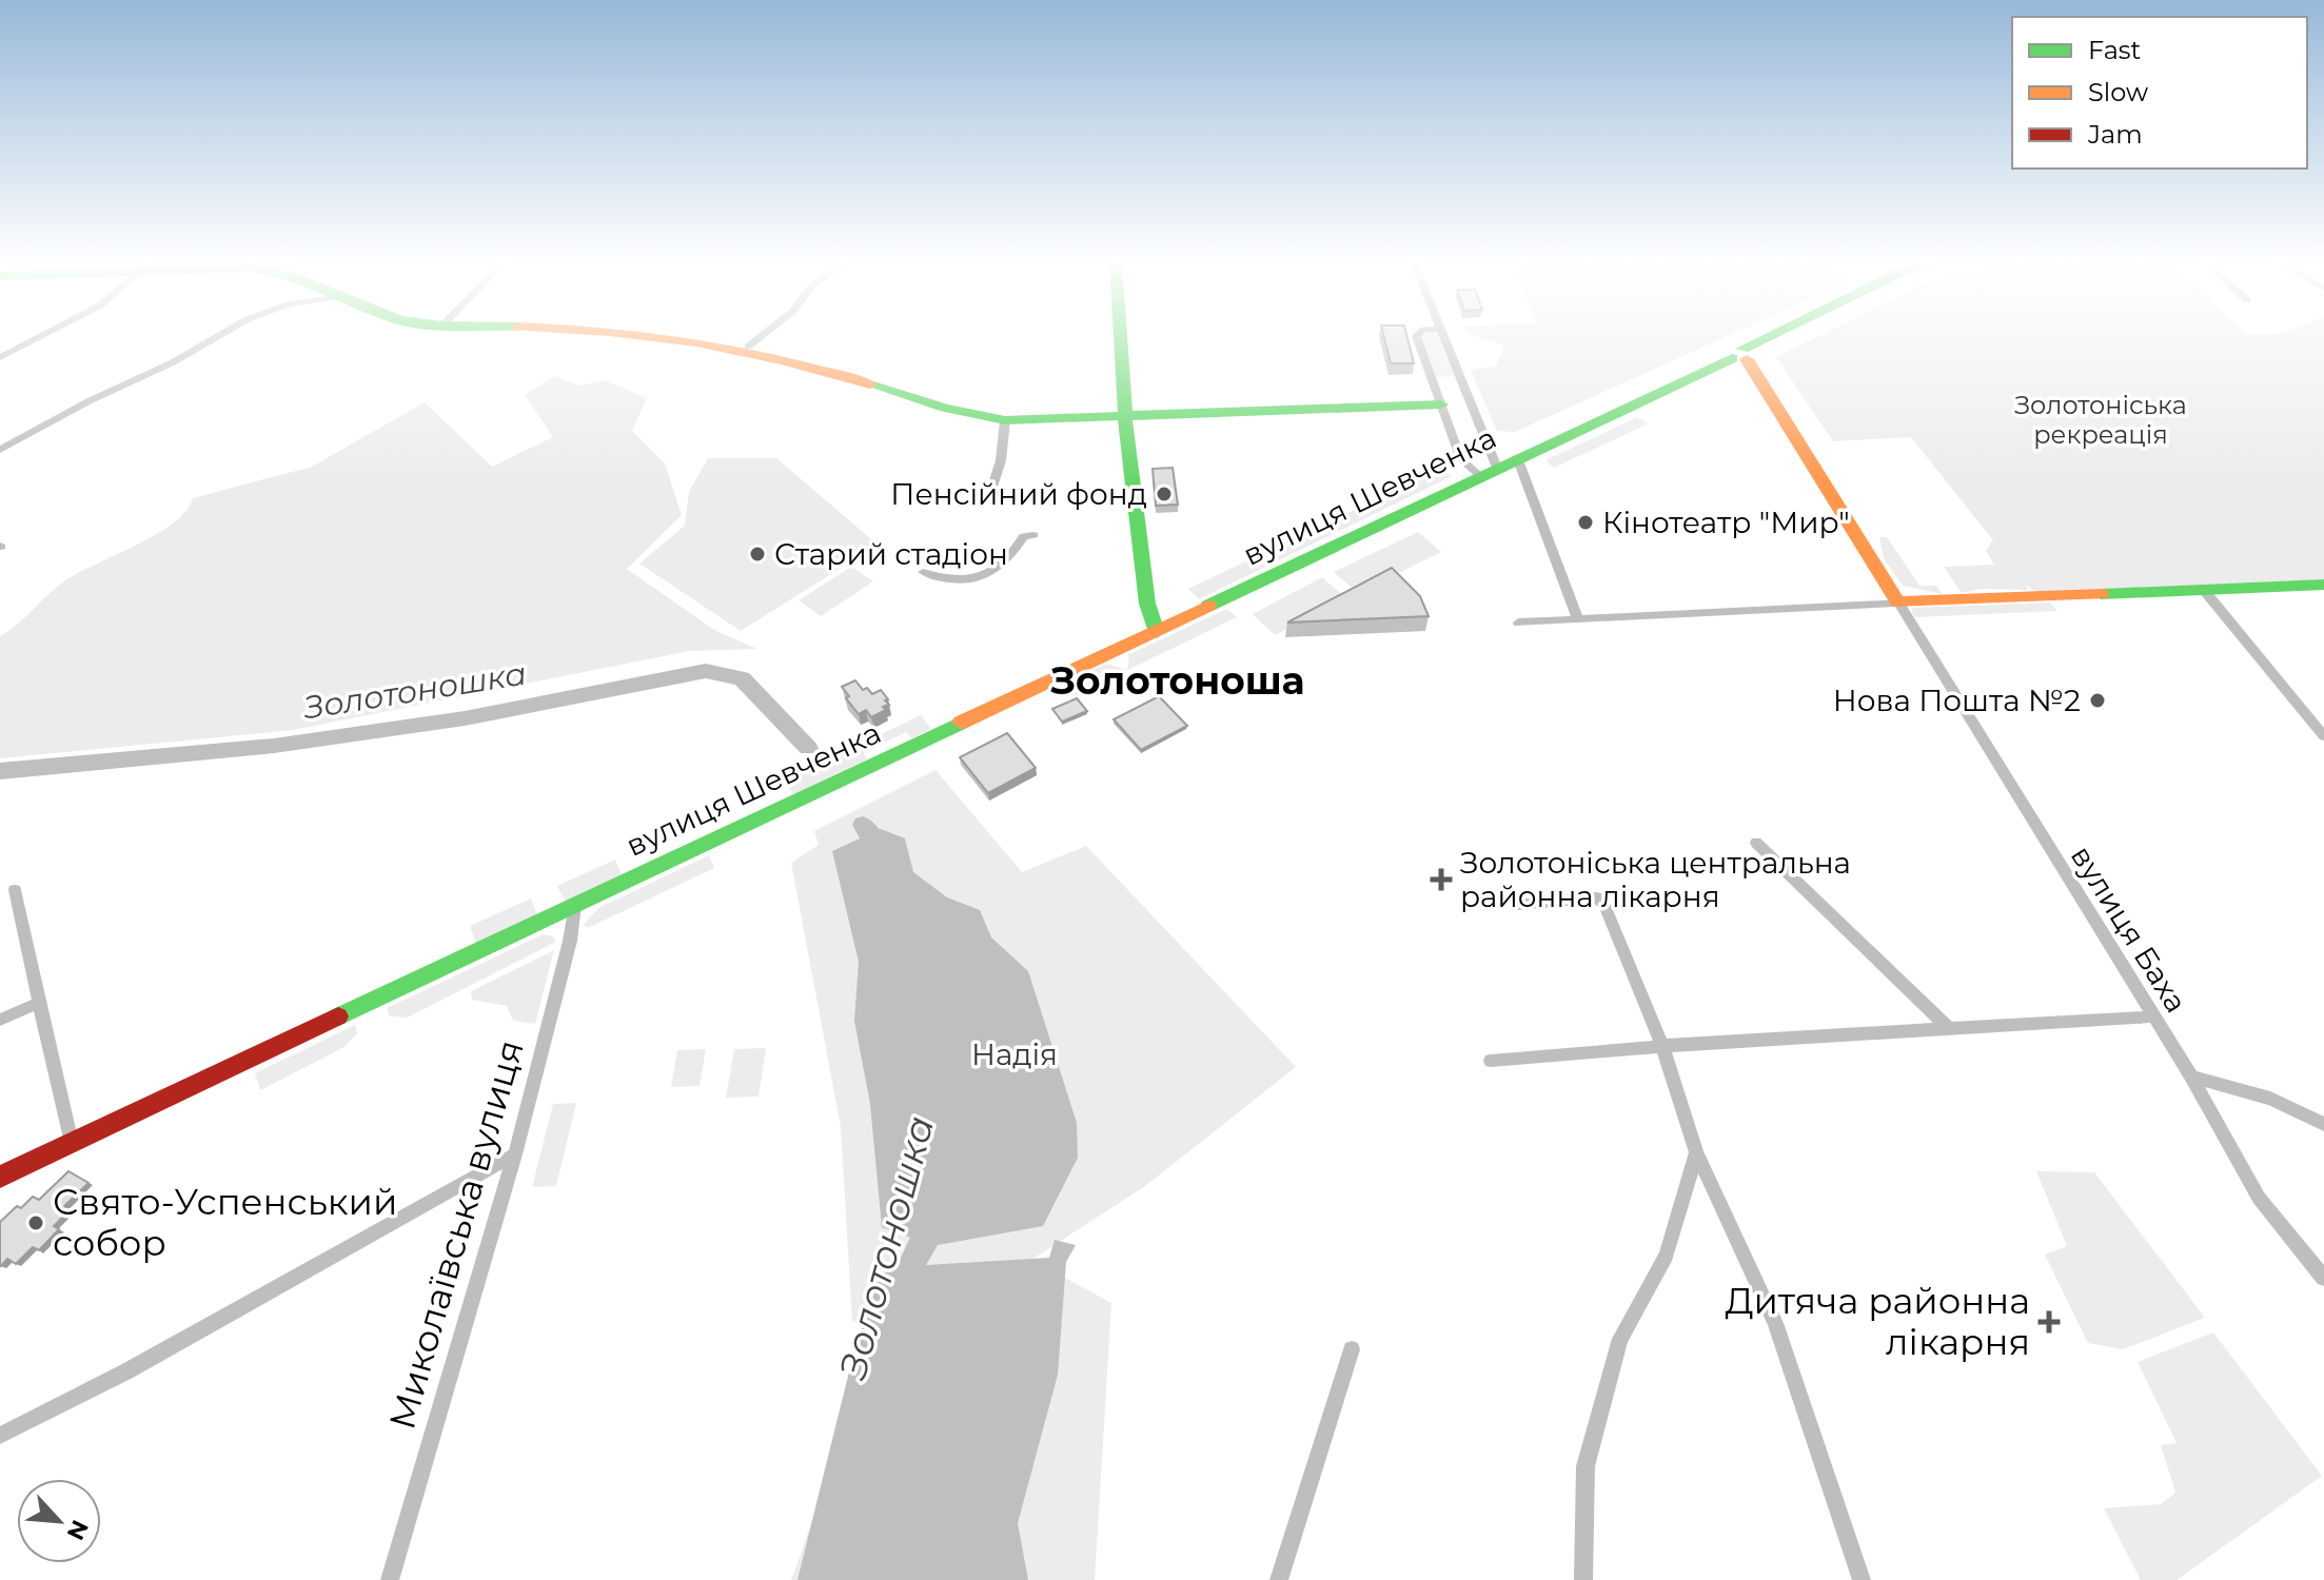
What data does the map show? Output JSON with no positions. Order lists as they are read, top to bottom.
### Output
{
  "streets": {
    "main road": ["вулиця Шевченка"],
    "street": ["вулиця Баха", "Миколаївська вулиця"]
  },
  "crossings": [
    ["вулиця Шевченка", "Миколаївська вулиця"]
  ],
  "districts": ["Золотоноша"],
  "water": ["Золотоношка"],
  "parks": ["Золотоніська рекреація", "Надія"],
  "places": {
    "other": [
      "Пенсійний фонд",
      "Кінотеатр \"Мир\"",
      "Старий стадіон",
      "Нова Пошта №2",
      "Свято-Успенський собор"
    ],
    "health": ["Золотоніська центральна районна лікарня", "Дитяча районна лікарня"]
  },
  "legend": ["Fast", "Slow", "Jam"],
  "north": "bottom right"
}
